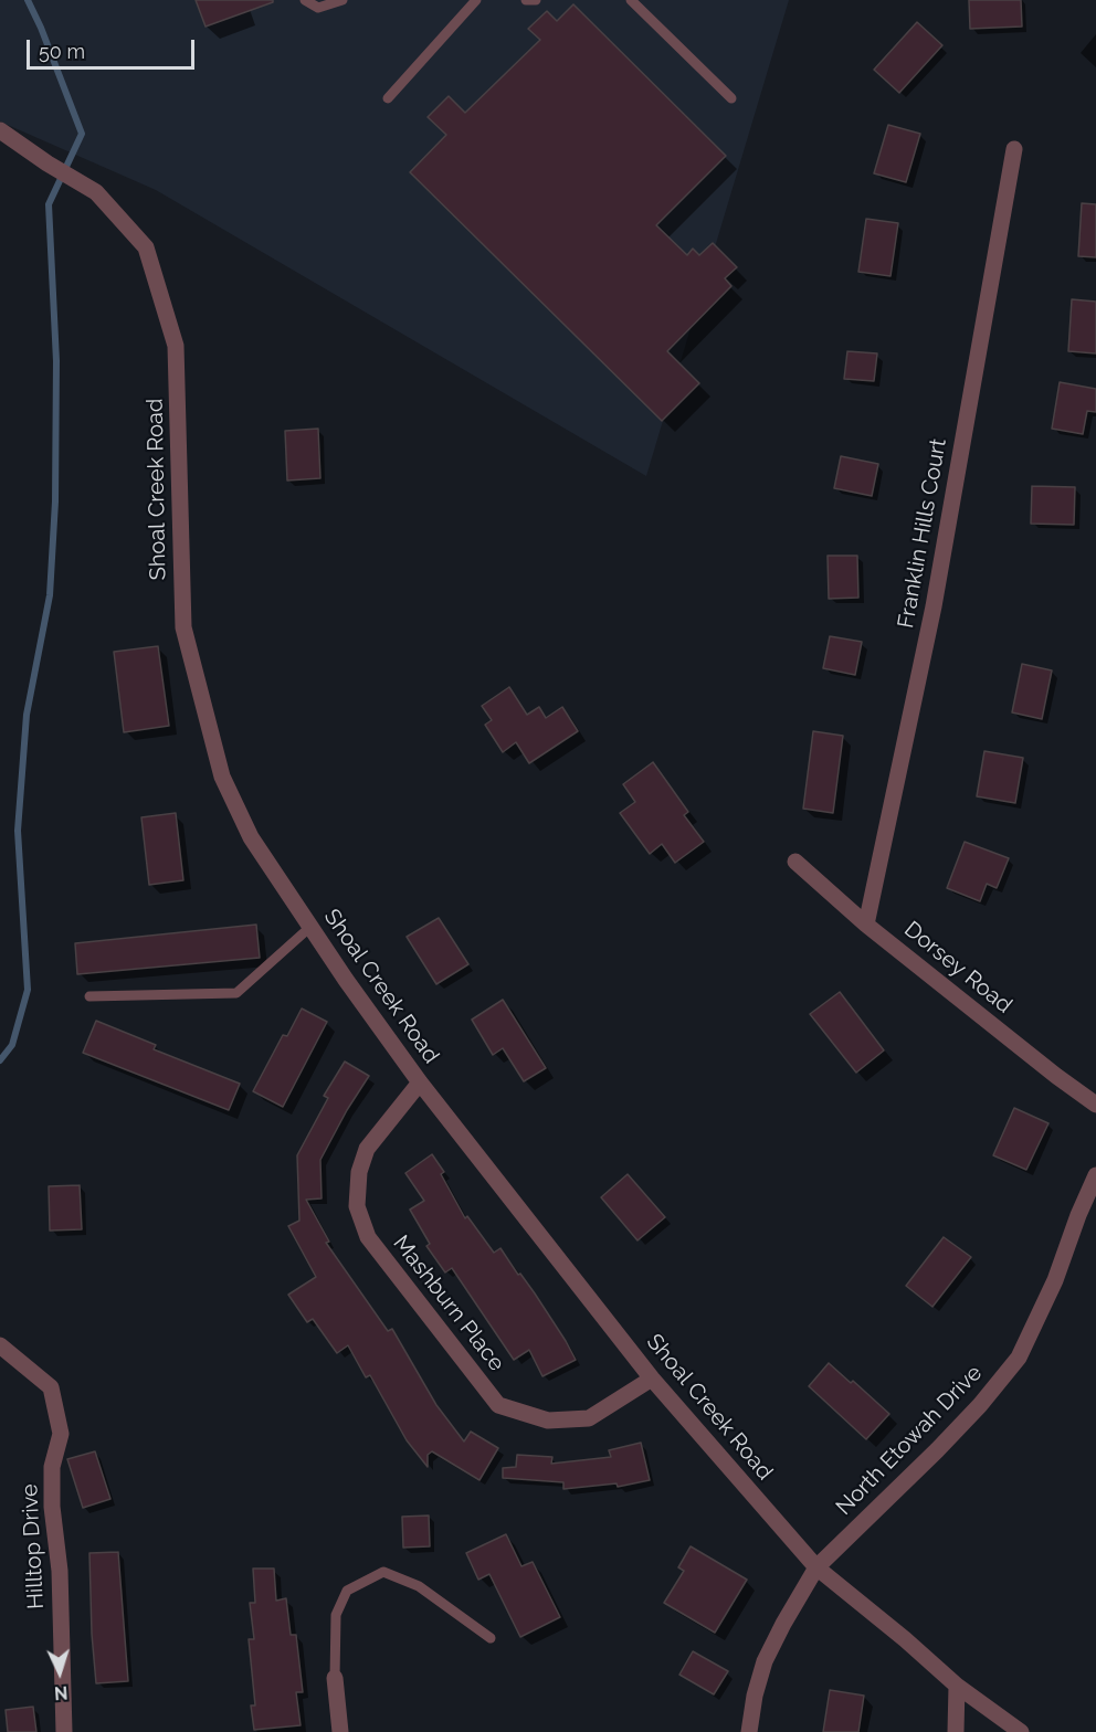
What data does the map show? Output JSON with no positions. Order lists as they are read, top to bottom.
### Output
{
  "streets": {
    "street": [
      "Shoal Creek Road",
      "Franklin Hills Court",
      "Dorsey Road",
      "Mashburn Place",
      "North Etowah Drive",
      "Hilltop Drive"
    ]
  },
  "crossings": [
    ["Shoal Creek Road", "Mashburn Place"],
    ["Shoal Creek Road", "North Etowah Drive"],
    ["Franklin Hills Court", "Dorsey Road"]
  ],
  "scale_bar": "50 m",
  "north": "bottom"
}
